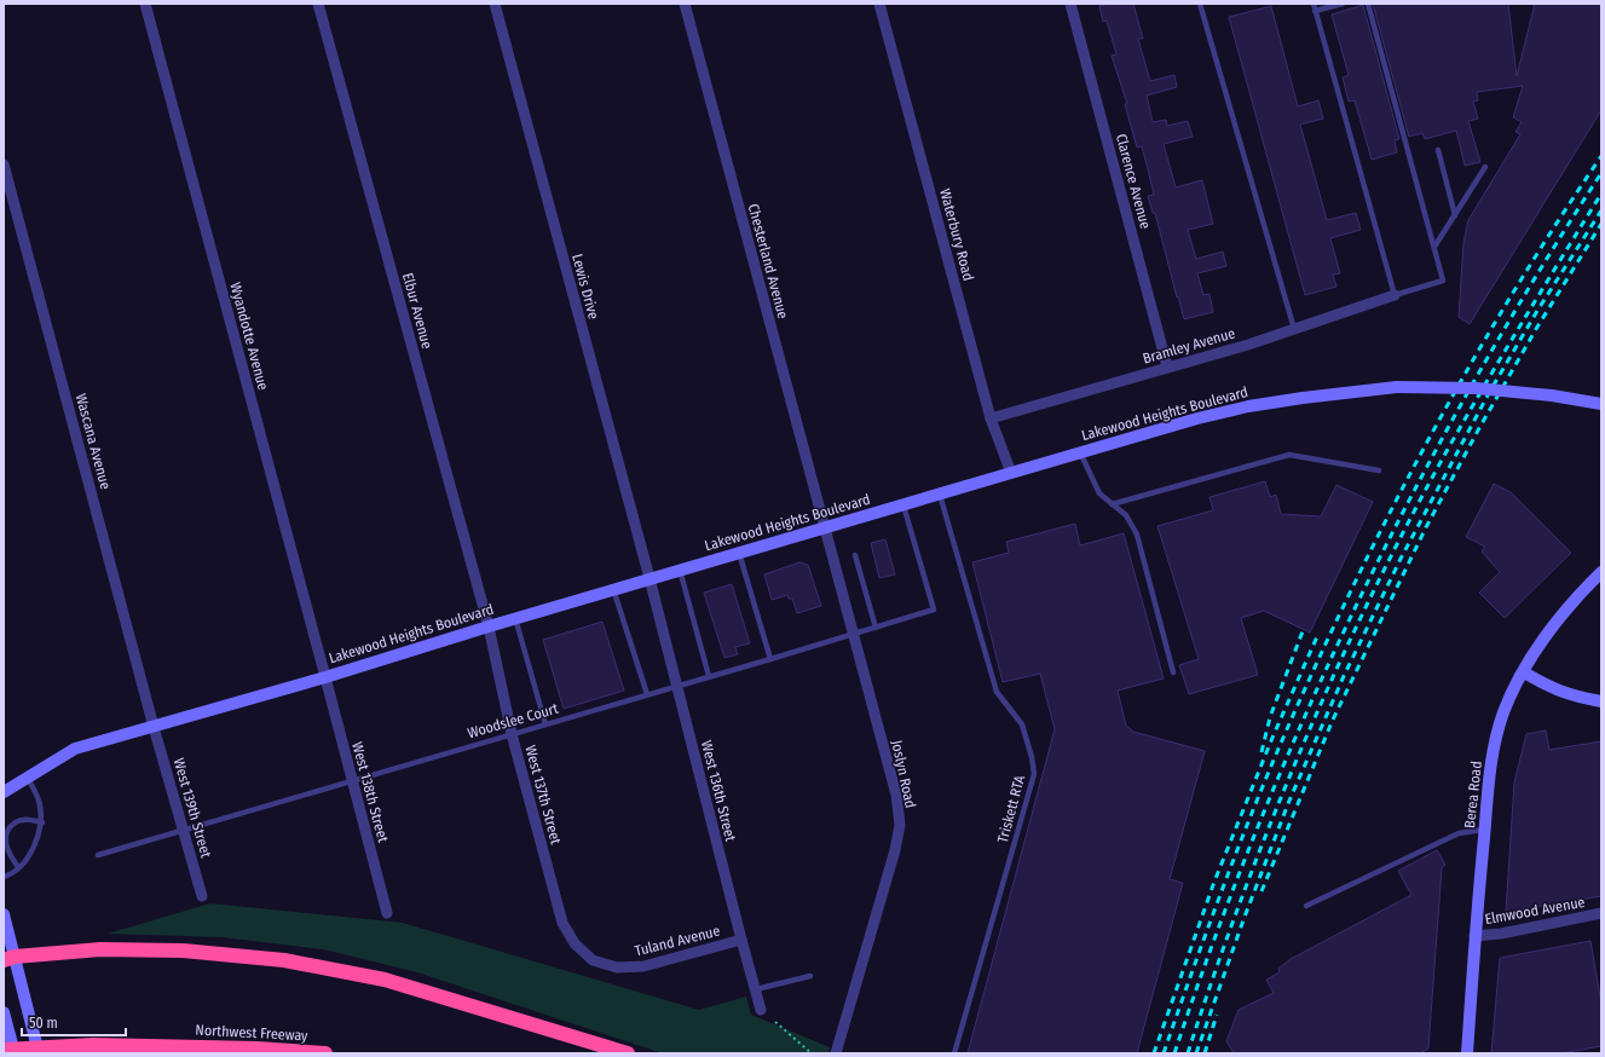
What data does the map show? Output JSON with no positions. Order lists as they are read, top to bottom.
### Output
{
  "streets": {
    "highway": ["Northwest Freeway"],
    "main road": ["Lakewood Heights Boulevard", "Berea Road"],
    "street": [
      "Clarence Avenue",
      "Waterbury Road",
      "Chesterland Avenue",
      "Lewis Drive",
      "Elbur Avenue",
      "Wyandotte Avenue",
      "Bramley Avenue",
      "Wascana Avenue",
      "Joslyn Road",
      "West 136th Street",
      "West 138th Street",
      "West 137th Street",
      "West 139th Street",
      "Elmwood Avenue",
      "Tuland Avenue"
    ],
    "lane": ["Woodslee Court", "Triskett RTA"]
  },
  "crossings": [
    ["Clarence Avenue", "Bramley Avenue"],
    ["Waterbury Road", "Bramley Avenue"],
    ["Waterbury Road", "Lakewood Heights Boulevard"],
    ["Chesterland Avenue", "Lakewood Heights Boulevard"],
    ["Chesterland Avenue", "Joslyn Road"],
    ["Lewis Drive", "Lakewood Heights Boulevard"],
    ["Lewis Drive", "West 136th Street"],
    ["Elbur Avenue", "Lakewood Heights Boulevard"],
    ["Elbur Avenue", "West 137th Street"],
    ["Wyandotte Avenue", "Lakewood Heights Boulevard"],
    ["Wyandotte Avenue", "West 138th Street"],
    ["Lakewood Heights Boulevard", "Wascana Avenue"],
    ["Lakewood Heights Boulevard", "Woodslee Court"],
    ["Lakewood Heights Boulevard", "Joslyn Road"],
    ["Lakewood Heights Boulevard", "West 136th Street"],
    ["Lakewood Heights Boulevard", "West 138th Street"],
    ["Lakewood Heights Boulevard", "West 137th Street"],
    ["Lakewood Heights Boulevard", "West 139th Street"],
    ["Lakewood Heights Boulevard", "Triskett RTA"],
    ["Wascana Avenue", "West 139th Street"],
    ["Woodslee Court", "Joslyn Road"],
    ["Woodslee Court", "West 136th Street"],
    ["Woodslee Court", "West 138th Street"],
    ["Woodslee Court", "West 137th Street"],
    ["Woodslee Court", "West 139th Street"],
    ["West 136th Street", "Tuland Avenue"],
    ["West 137th Street", "Tuland Avenue"],
    ["Berea Road", "Elmwood Avenue"]
  ],
  "scale_bar": "50 m"
}
